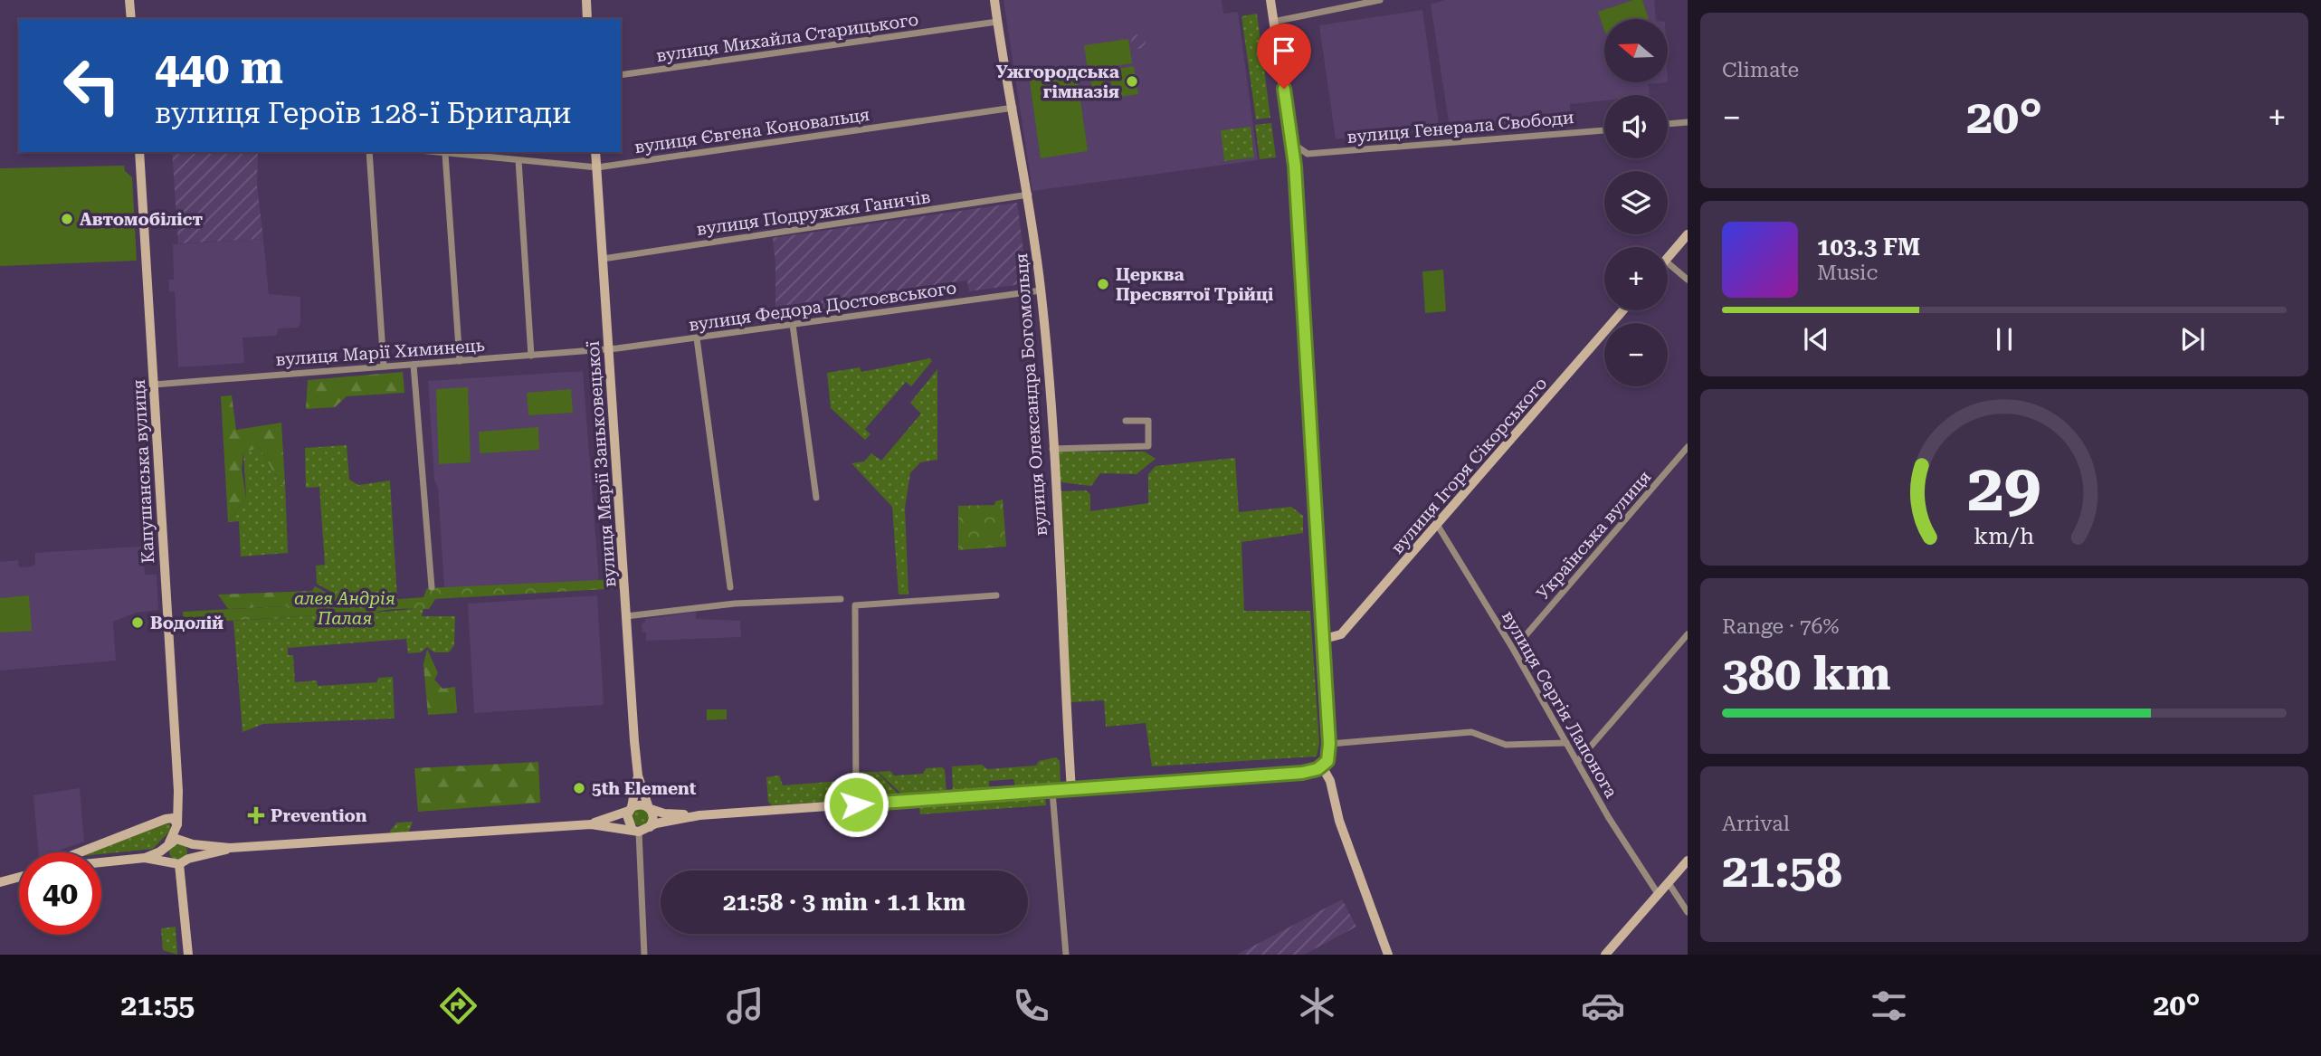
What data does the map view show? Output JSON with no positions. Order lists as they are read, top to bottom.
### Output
{
  "streets": {
    "street": [
      "вулиця Михайла Старицького",
      "вулиця Генерала Свободи",
      "вулиця Євгена Коновальця",
      "вулиця Подружжя Ганичів",
      "вулиця Федора Достоєвського",
      "вулиця Марії Химинець",
      "вулиця Олександра Богомольця",
      "вулиця Марії Заньковецької",
      "вулиця Ігоря Сікорського",
      "Капушанська вулиця",
      "Українська вулиця",
      "вулиця Сергія Лапонога"
    ]
  },
  "crossings": [
    ["вулиця Михайла Старицького", "вулиця Олександра Богомольця"],
    ["вулиця Євгена Коновальця", "вулиця Олександра Богомольця"],
    ["вулиця Євгена Коновальця", "вулиця Марії Заньковецької"],
    ["вулиця Подружжя Ганичів", "вулиця Олександра Богомольця"],
    ["вулиця Подружжя Ганичів", "вулиця Марії Заньковецької"],
    ["вулиця Федора Достоєвського", "вулиця Марії Химинець"],
    ["вулиця Федора Достоєвського", "вулиця Олександра Богомольця"],
    ["вулиця Федора Достоєвського", "вулиця Марії Заньковецької"],
    ["вулиця Марії Химинець", "вулиця Марії Заньковецької"],
    ["вулиця Марії Химинець", "Капушанська вулиця"],
    ["вулиця Ігоря Сікорського", "вулиця Сергія Лапонога"]
  ],
  "parks": ["алея Андрія Палая"],
  "places": {
    "other": [
      "Ужгородська гімназія",
      "Автомобіліст",
      "Церква Пресвятої Трійці",
      "Водолій",
      "5th Element"
    ],
    "health": ["Prevention"]
  },
  "north": "left",
  "page": {
    "tile": [
      "Climate",
      ["Range · 76%", "380 km"],
      ["Arrival", "21:58"]
    ],
    "map_buttons": ["+", "−"],
    "turn": ["440 m", "вулиця Героїв 128-ї Бригади"],
    "heat": ["−", "20°", "+"],
    "song": ["103.3 FM", "Music"],
    "limit": "40",
    "trip": "21:58 · 3 min · 1.1 km",
    "tabs": ["21:55", "20°"],
    "gauge": ["29", "km/h"]
  }
}
